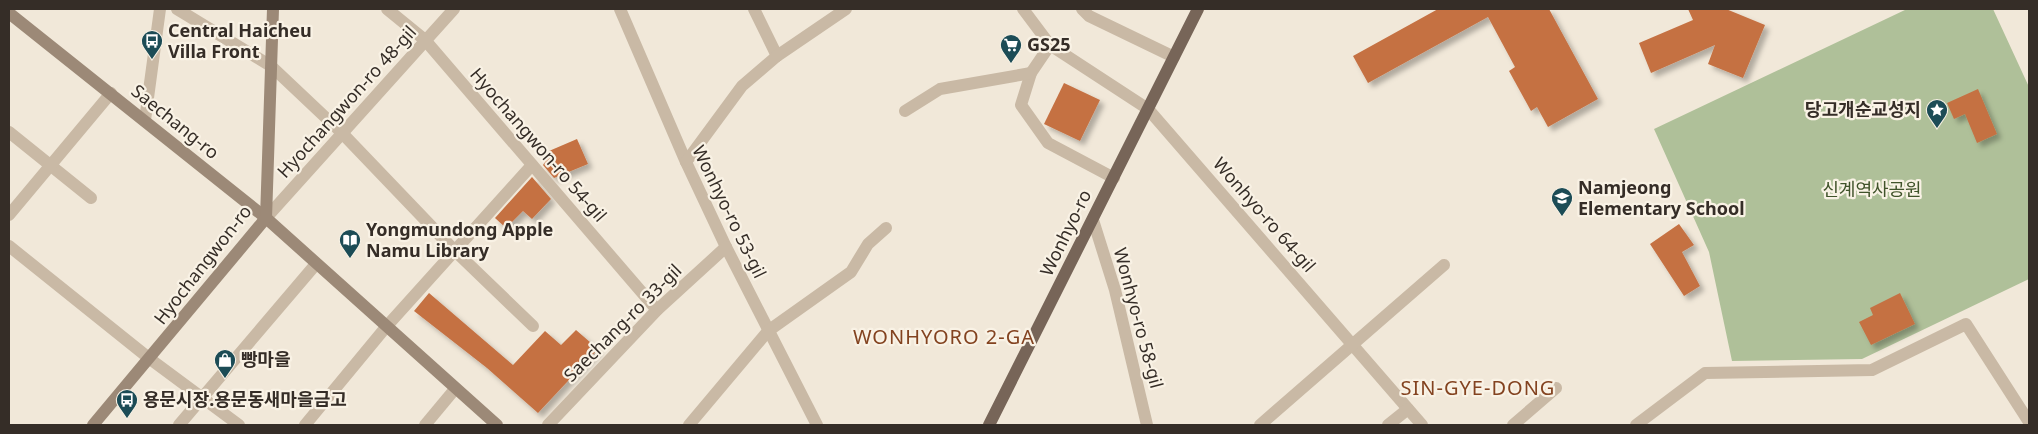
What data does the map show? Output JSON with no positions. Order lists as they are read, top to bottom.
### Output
{
  "streets": {
    "main road": ["Saechang-ro", "Wonhyo-ro", "Hyochangwon-ro"],
    "street": [
      "Hyochangwon-ro 48-gil",
      "Hyochangwon-ro 54-gil",
      "Wonhyo-ro 53-gil",
      "Wonhyo-ro 64-gil",
      "Wonhyo-ro 58-gil",
      "Saechang-ro 33-gil"
    ]
  },
  "crossings": [
    ["Hyochangwon-ro 48-gil", "Saechang-ro"],
    ["Hyochangwon-ro 48-gil", "Hyochangwon-ro 54-gil"],
    ["Hyochangwon-ro 48-gil", "Hyochangwon-ro"],
    ["Saechang-ro", "Hyochangwon-ro"],
    ["Hyochangwon-ro 54-gil", "Saechang-ro 33-gil"],
    ["Wonhyo-ro 53-gil", "Saechang-ro 33-gil"],
    ["Wonhyo-ro 64-gil", "Wonhyo-ro"],
    ["Wonhyo-ro", "Wonhyo-ro 58-gil"]
  ],
  "districts": ["WONHYORO 2-GA", "SIN-GYE-DONG"],
  "parks": ["신계역사공원"],
  "places": {
    "bus stop": ["Central Haicheu Villa Front", "용문시장.용문동새마을금고"],
    "supermarket": ["GS25"],
    "place": ["당고개순교성지"],
    "school or university": ["Namjeong Elementary School"],
    "library": ["Yongmundong Apple Namu Library"],
    "shop": ["빵마을"]
  }
}
